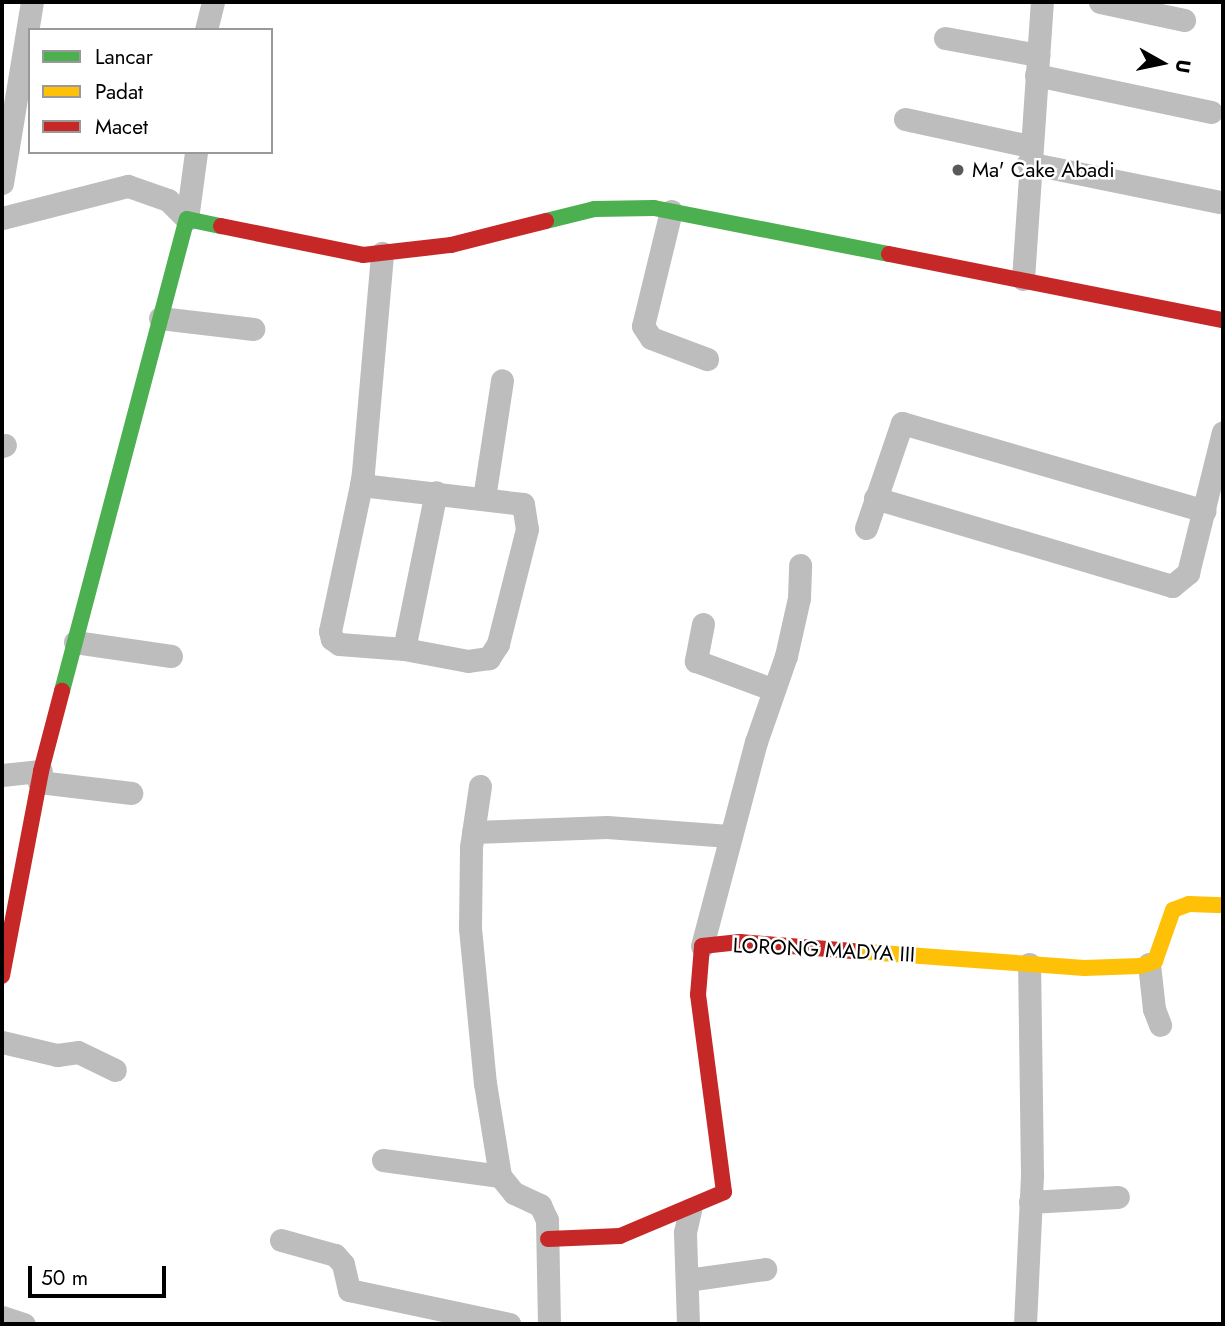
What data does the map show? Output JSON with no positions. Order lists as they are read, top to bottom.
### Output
{
  "streets": {
    "street": ["LORONG MADYA III"]
  },
  "places": ["Ma' Cake Abadi"],
  "legend": ["Lancar", "Padat", "Macet"],
  "scale_bar": "50 m",
  "north": "right"
}
